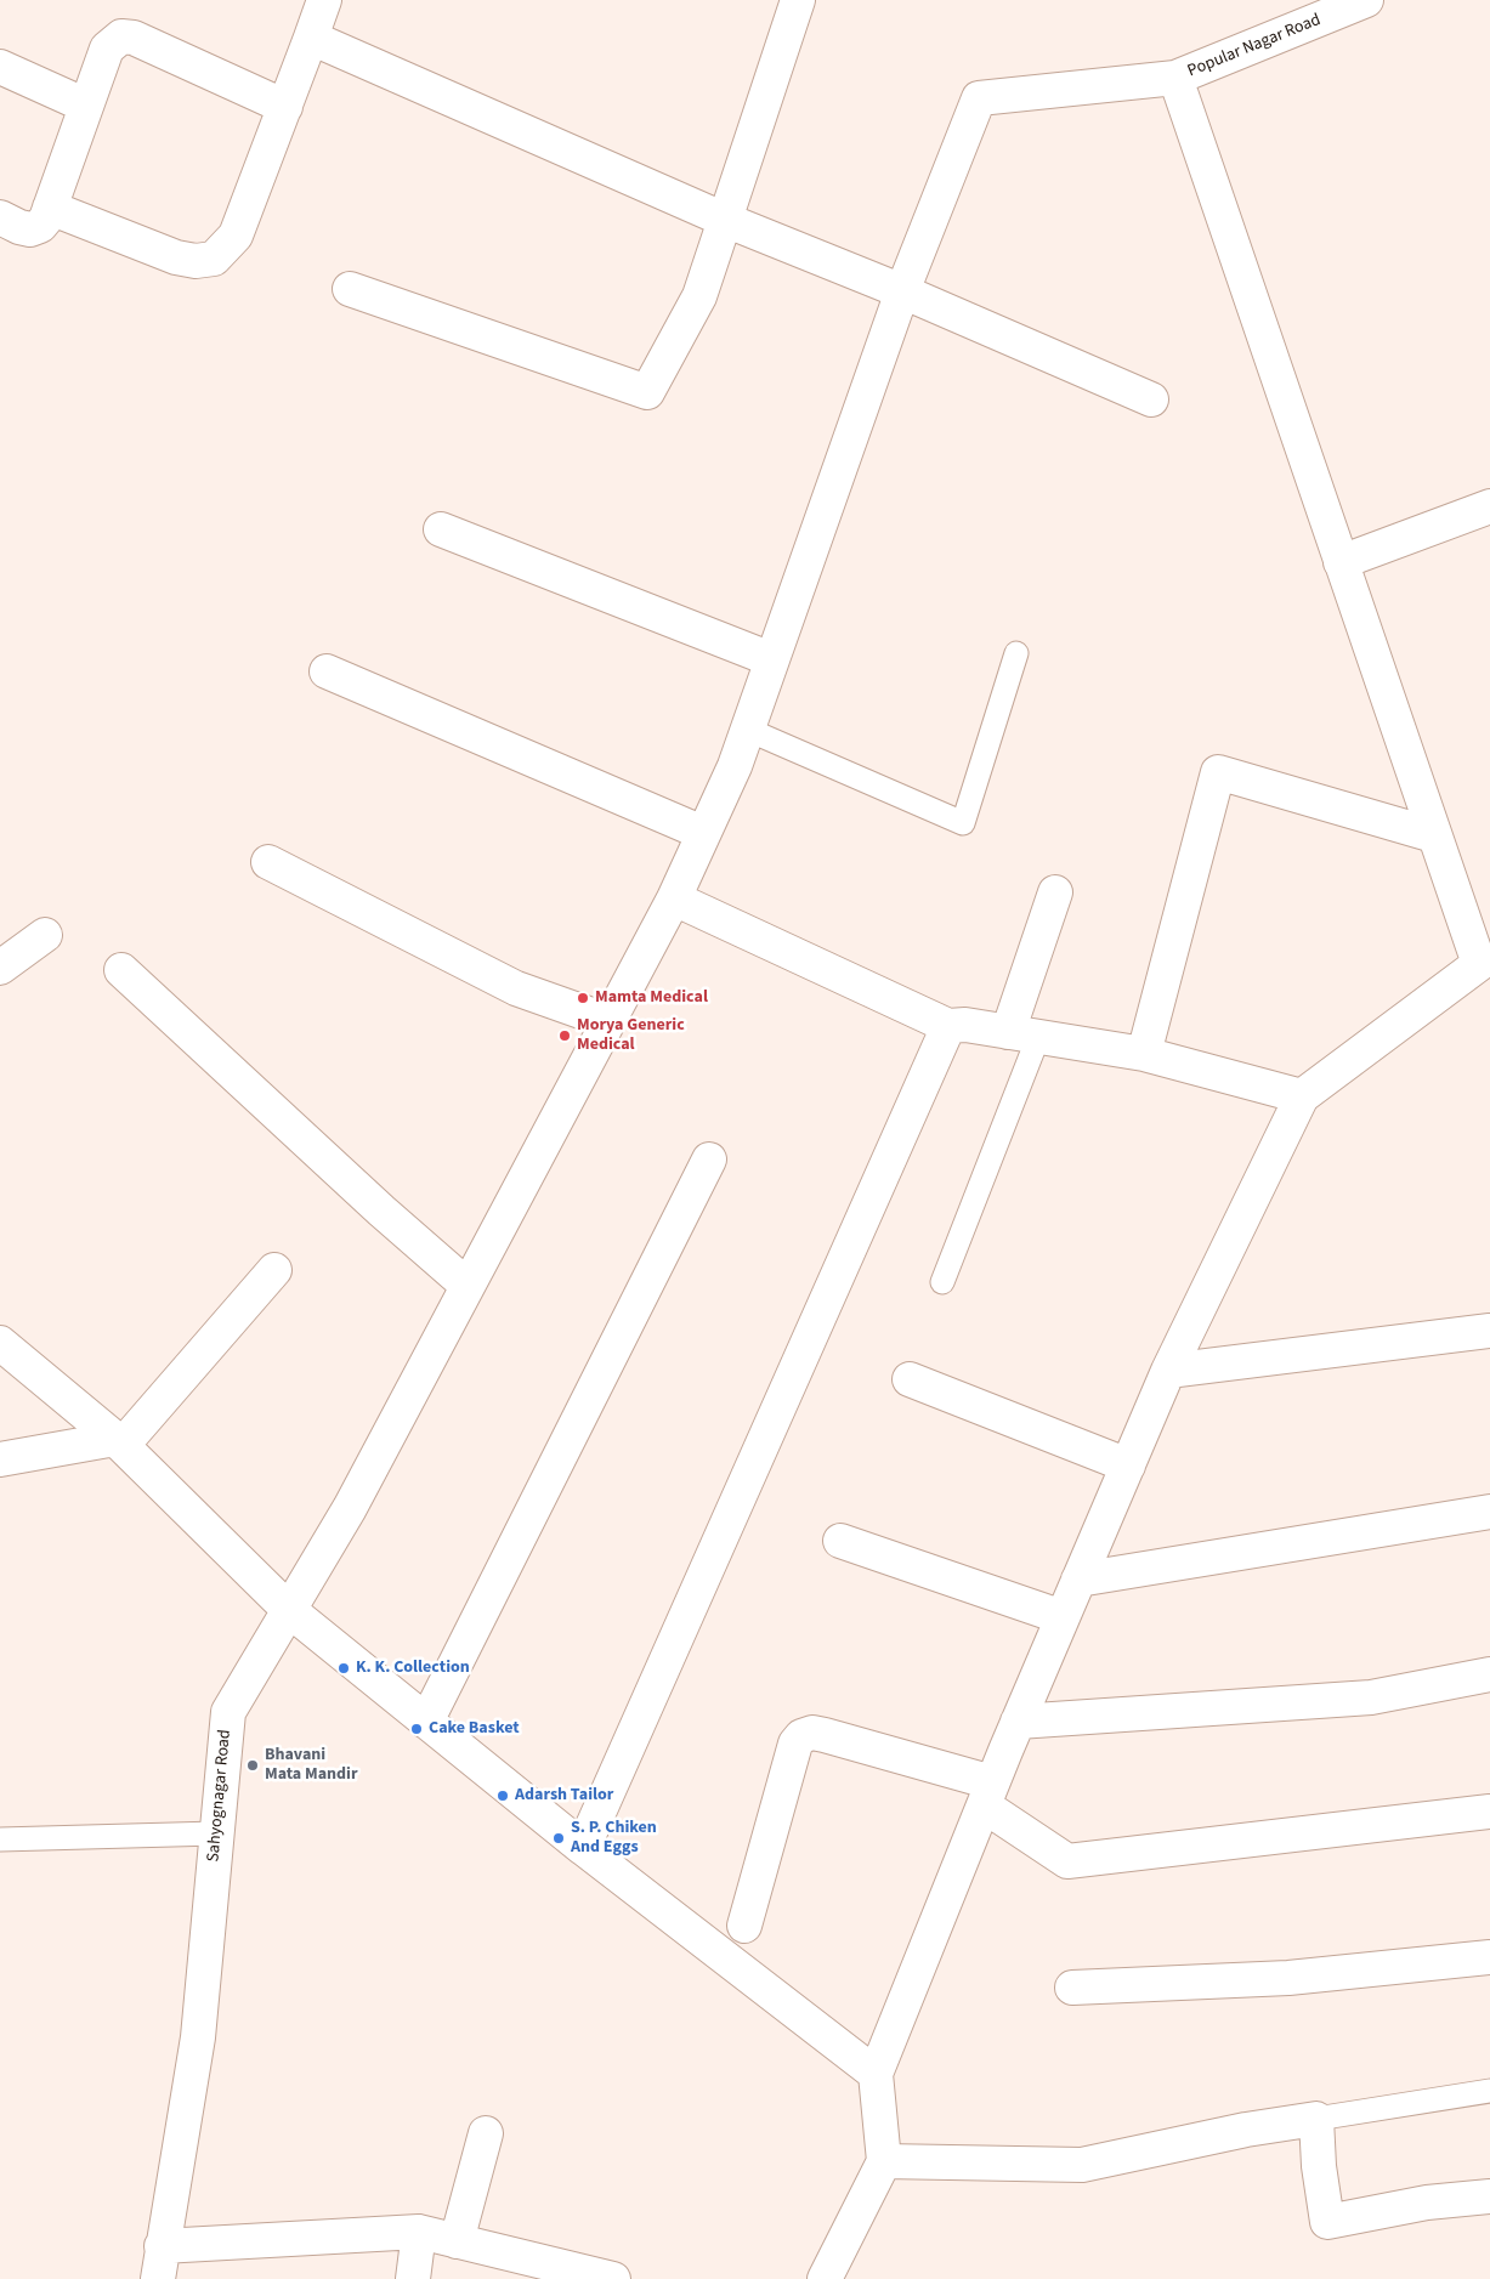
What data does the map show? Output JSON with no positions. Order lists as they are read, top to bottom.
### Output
{
  "streets": {
    "street": ["Popular Nagar Road", "Sahyognagar Road"]
  },
  "crossings": [
    ["Popular Nagar Road", "Sahyognagar Road"]
  ],
  "places": [
    "Mamta Medical",
    "Morya Generic Medical",
    "K. K. Collection",
    "Cake Basket",
    "Bhavani Mata Mandir",
    "Adarsh Tailor",
    "S. P. Chiken And Eggs"
  ]
}
